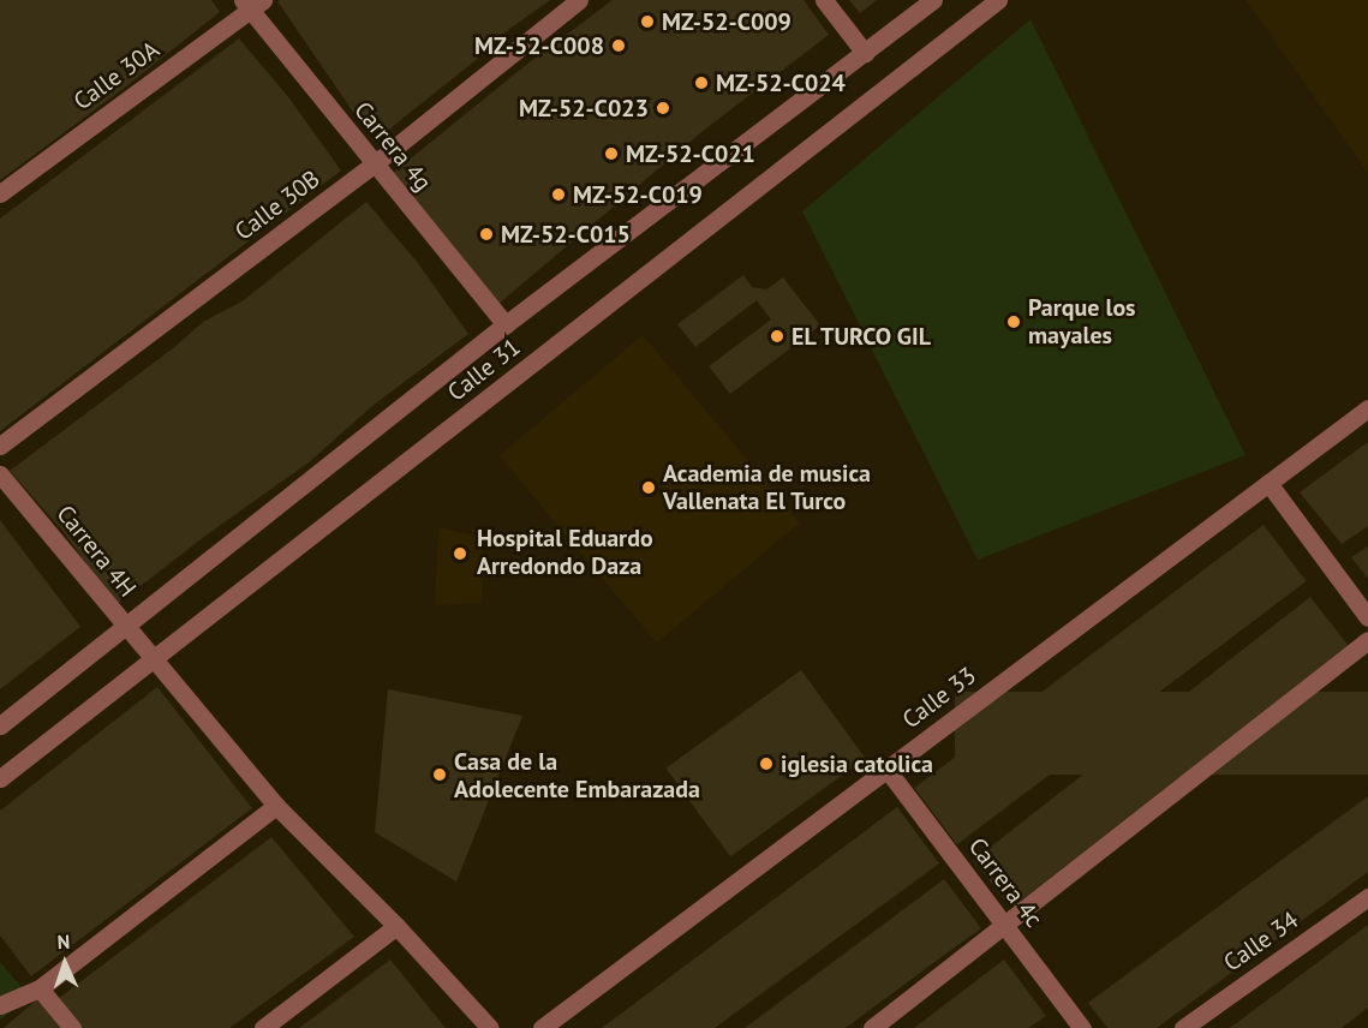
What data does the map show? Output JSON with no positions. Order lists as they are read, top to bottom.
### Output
{
  "streets": {
    "street": [
      "Calle 30A",
      "Carrera 4g",
      "Calle 30B",
      "Calle 31",
      "Carrera 4H",
      "Calle 33",
      "Carrera 4c",
      "Calle 34"
    ]
  },
  "crossings": [
    ["Calle 30A", "Carrera 4g"],
    ["Carrera 4g", "Calle 30B"],
    ["Carrera 4g", "Calle 31"],
    ["Calle 31", "Carrera 4H"],
    ["Calle 33", "Carrera 4c"]
  ],
  "places": [
    "MZ-52-C009",
    "MZ-52-C008",
    "MZ-52-C024",
    "MZ-52-C023",
    "MZ-52-C021",
    "MZ-52-C019",
    "MZ-52-C015",
    "Parque los mayales",
    "EL TURCO GIL",
    "Academia de musica Vallenata El Turco",
    "Hospital Eduardo Arredondo Daza",
    "iglesia catolica",
    "Casa de la Adolecente Embarazada"
  ],
  "north": "top"
}
